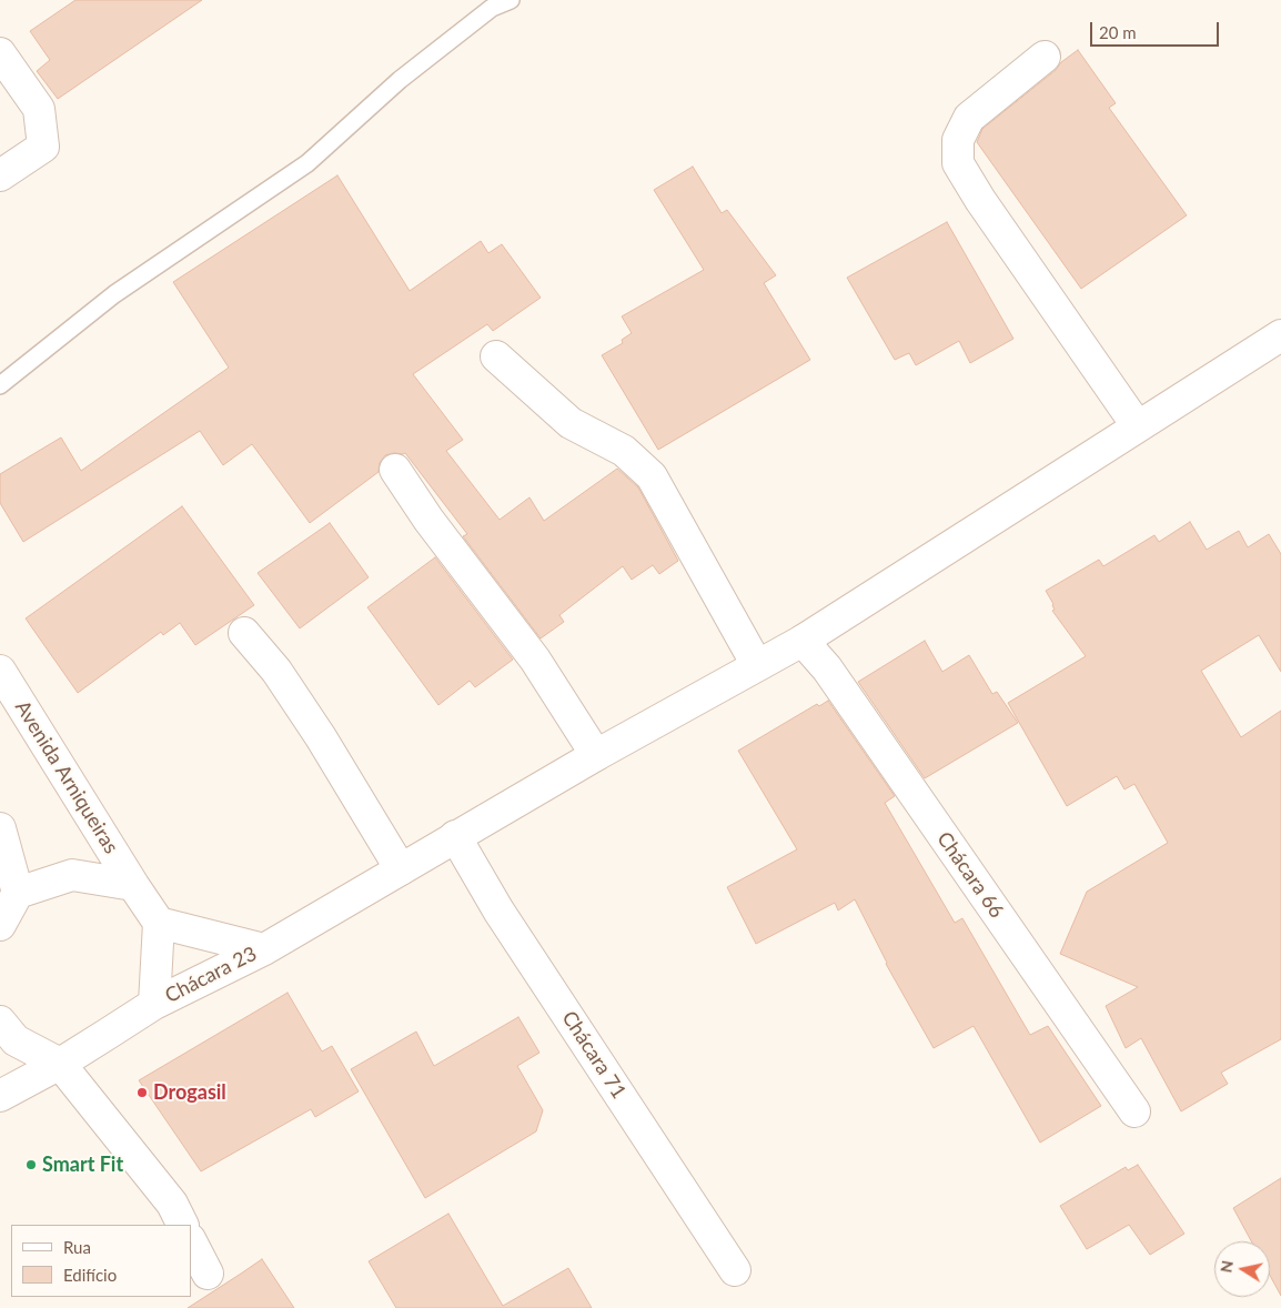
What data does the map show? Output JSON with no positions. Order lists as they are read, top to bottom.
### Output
{
  "streets": {
    "street": [
      "Avenida Arniqueiras",
      "Chácara 66",
      "Chácara 23",
      "Chácara 71"
    ]
  },
  "crossings": [
    ["Avenida Arniqueiras", "Chácara 23"]
  ],
  "places": ["Drogasil", "Smart Fit"],
  "legend": ["Rua", "Edifício"],
  "scale_bar": "20 m",
  "north": "left"
}
